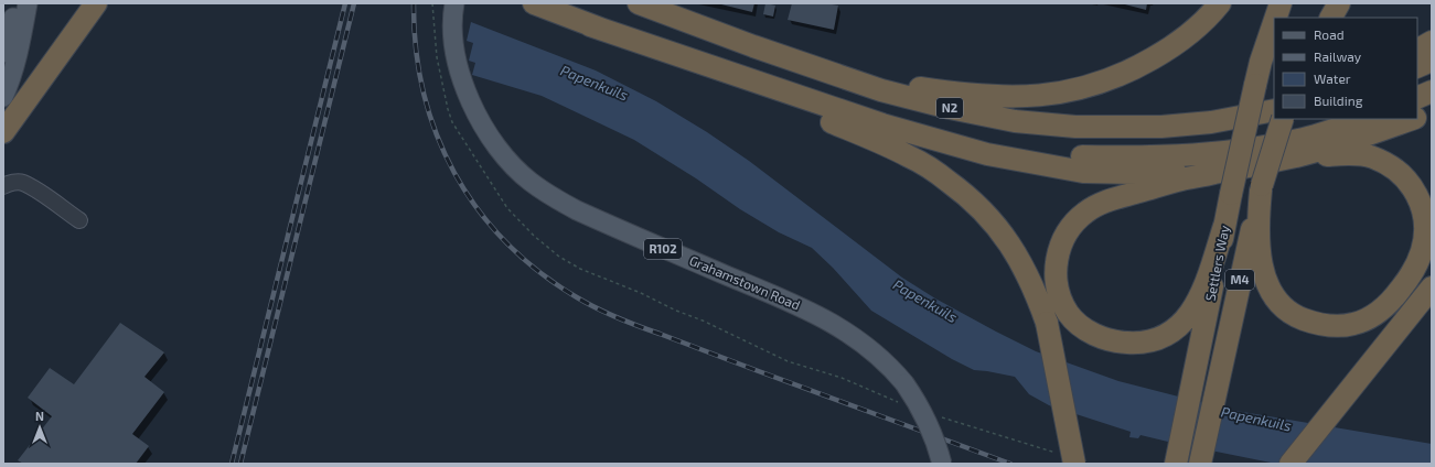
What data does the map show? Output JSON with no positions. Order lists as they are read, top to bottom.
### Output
{
  "streets": {
    "highway": ["N2", "Settlers Way", "M4"],
    "main road": ["R102", "Grahamstown Road"]
  },
  "crossings": [
    ["Settlers Way", "M4"]
  ],
  "water": ["Papenkuils"],
  "legend": [
    "Road",
    "Railway",
    "Water",
    "Building"
  ],
  "north": "top"
}
